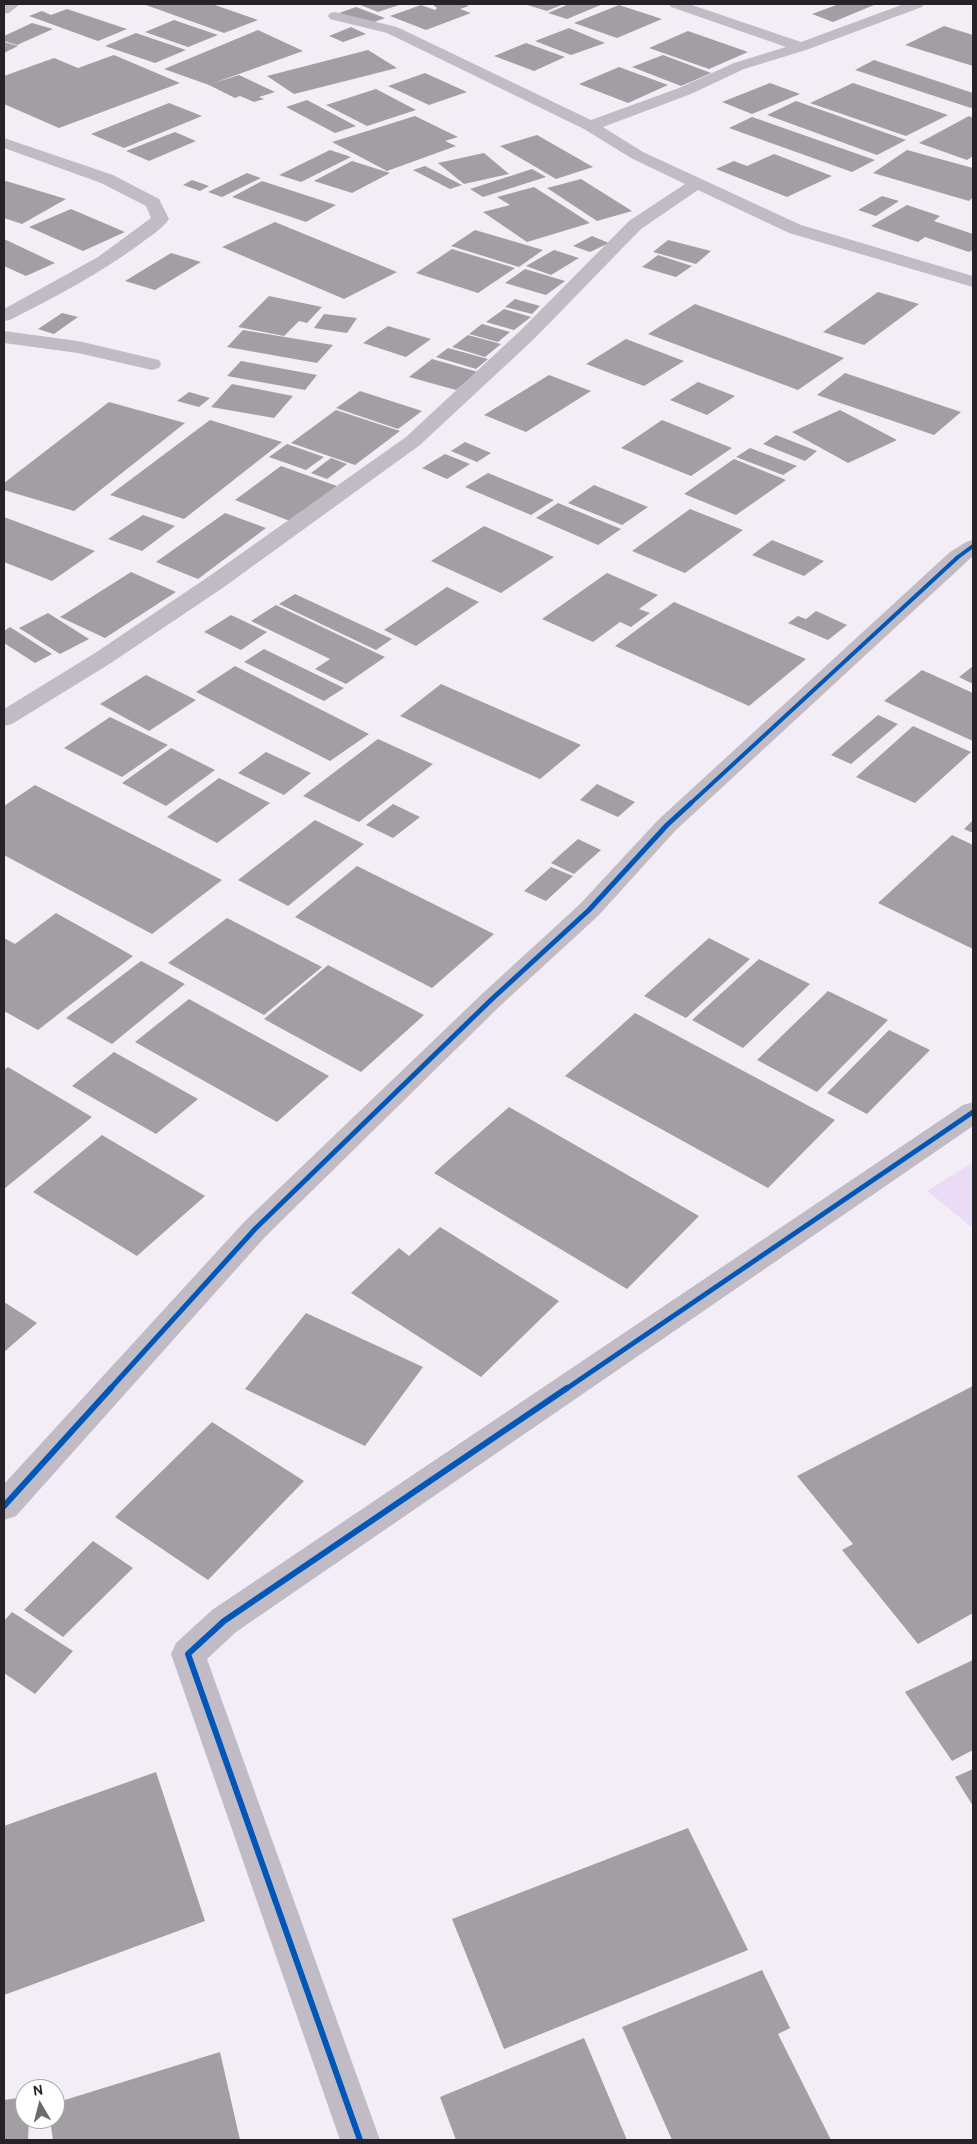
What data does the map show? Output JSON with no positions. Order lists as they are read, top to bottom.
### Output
{
  "north": "top"
}
